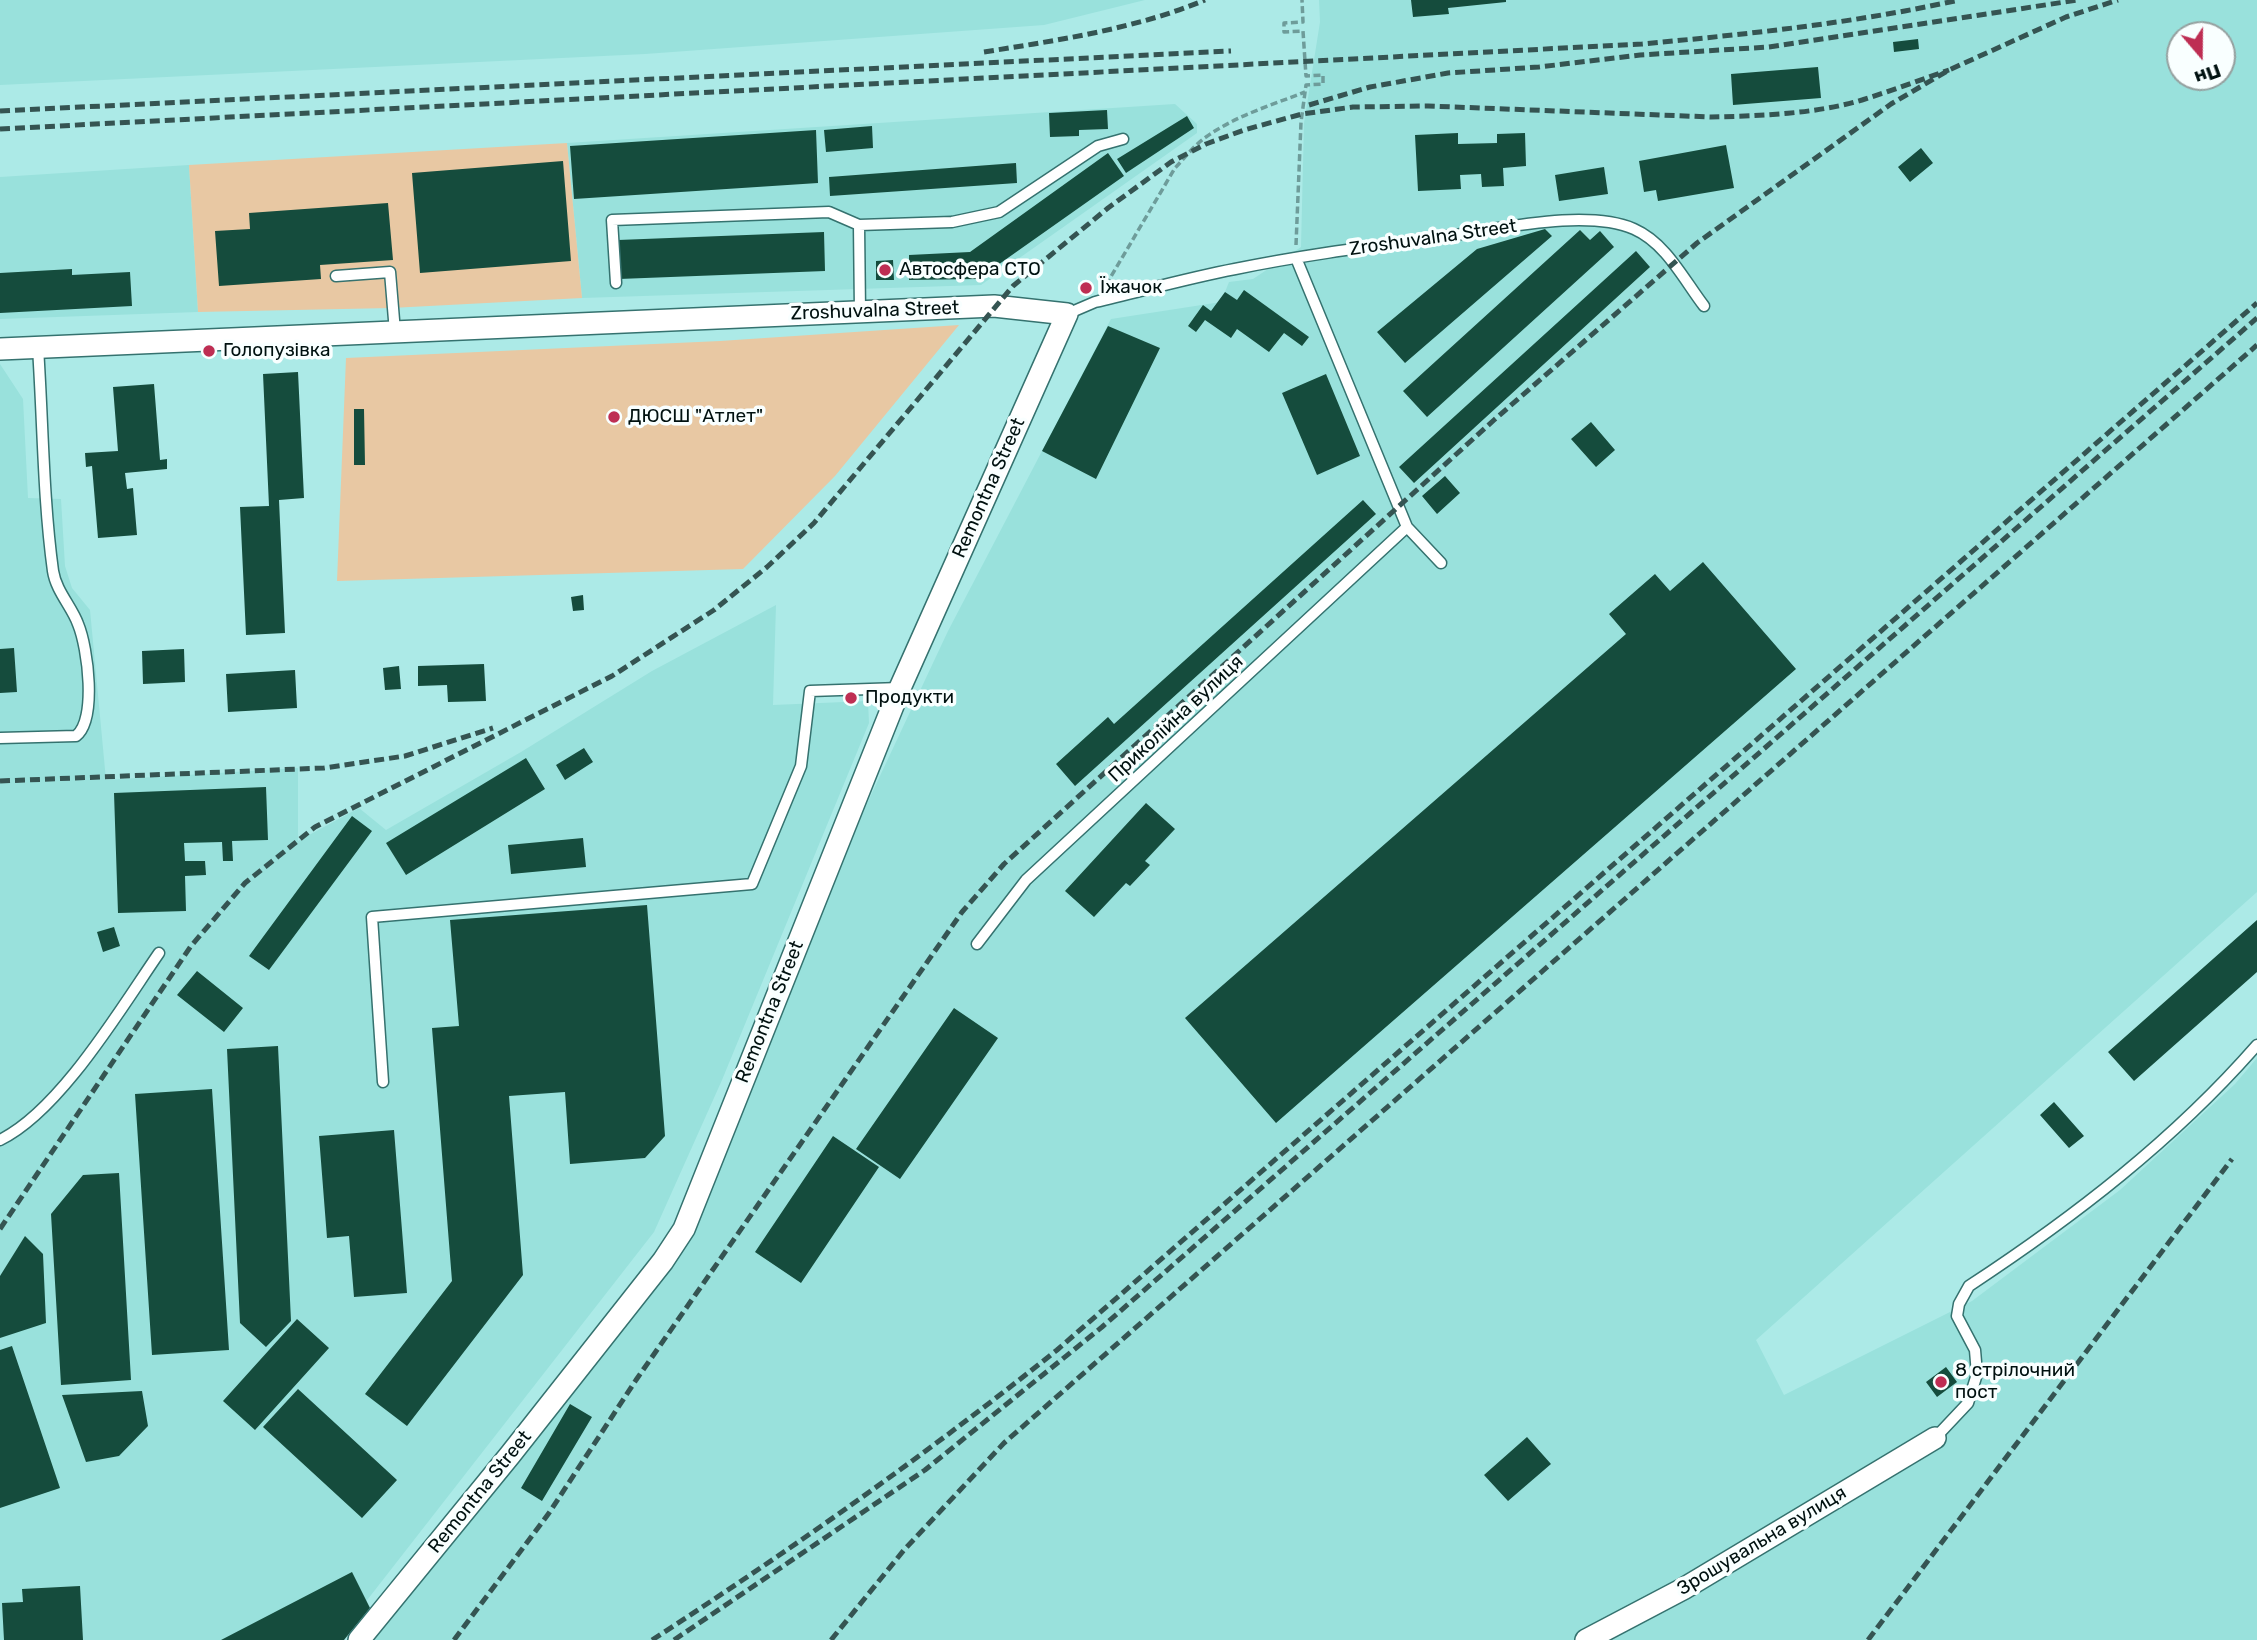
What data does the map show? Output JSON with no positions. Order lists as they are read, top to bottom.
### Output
{
  "streets": {
    "street": ["Zroshuvalna Street", "Remontna Street", "Зрошувальна вулиця"],
    "lane": ["Приколійна вулиця"]
  },
  "crossings": [
    ["Zroshuvalna Street", "Remontna Street"]
  ],
  "places": [
    "Автосфера СТО",
    "Їжачок",
    "Голопузівка",
    "ДЮСШ \"Атлет\"",
    "Продукти",
    "8 стрілочний пост"
  ],
  "north": "bottom"
}
